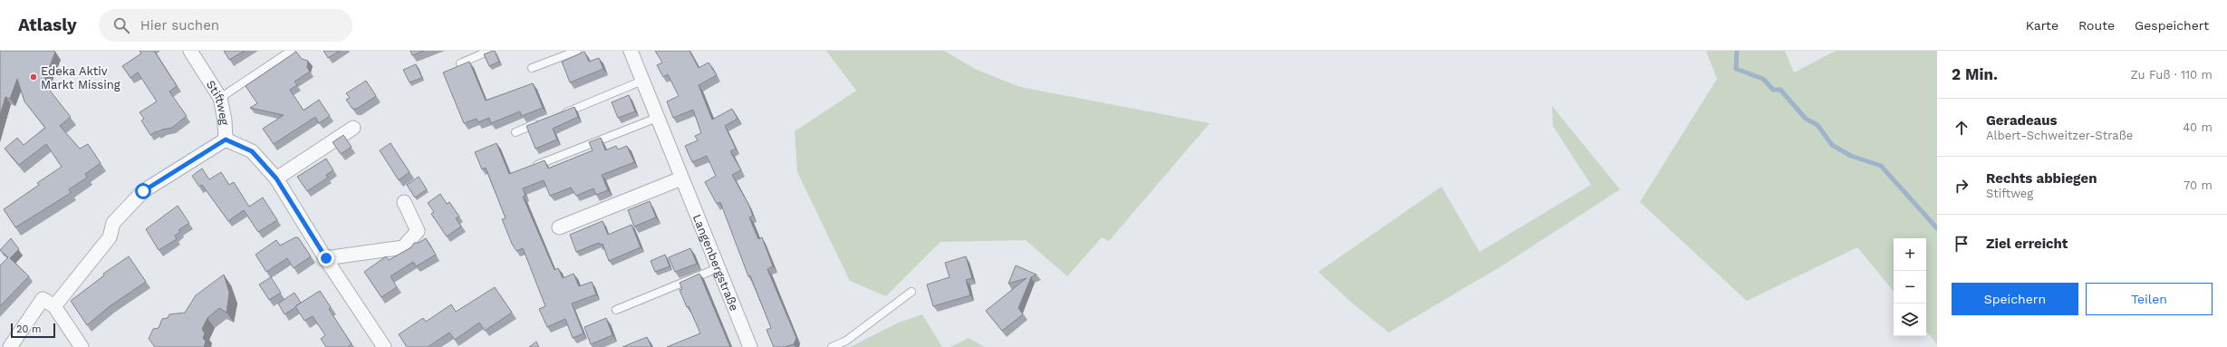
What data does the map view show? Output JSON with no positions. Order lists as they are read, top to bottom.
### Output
{
  "streets": {
    "street": ["Stiftweg", "Langenbergstraße"]
  },
  "places": ["Edeka Aktiv Markt Missing"],
  "scale_bar": "20 m",
  "page": {
    "header": "Atlasly",
    "search": "Hier suchen",
    "nav": ["Karte", "Route", "Gespeichert"],
    "heading": ["2 Min.", "Zu Fuß · 110 m"],
    "list": [
      ["Geradeaus", "Albert-Schweitzer-Straße", "40 m"],
      ["Rechts abbiegen", "Stiftweg", "70 m"],
      "Ziel erreicht"
    ],
    "map_buttons": ["+", "−"],
    "buttons": ["Speichern", "Teilen"],
    "scale": "20 m"
  }
}
